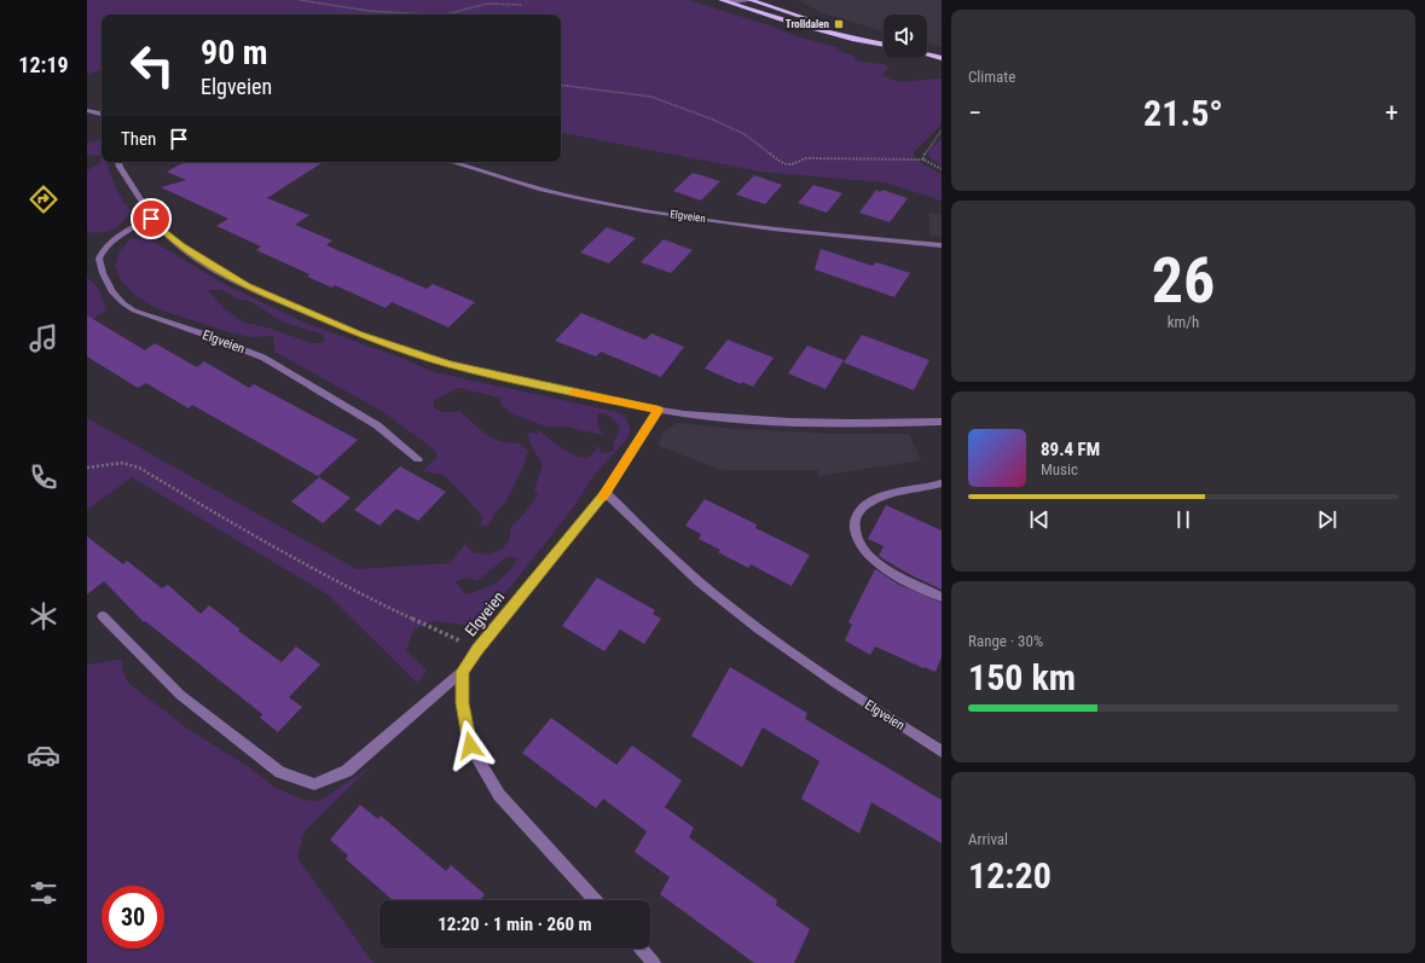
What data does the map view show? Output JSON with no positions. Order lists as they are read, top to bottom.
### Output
{
  "streets": {
    "street": ["Elgveien"]
  },
  "places": {
    "transit": ["Trolldalen"]
  },
  "page": {
    "tabs": "12:19",
    "tile": [
      "Climate",
      ["26", "km/h"],
      ["Range · 30%", "150 km"],
      ["Arrival", "12:20"]
    ],
    "turn": ["90 m", "Elgveien"],
    "heat": ["−", "21.5°", "+"],
    "then": "Then",
    "song": ["89.4 FM", "Music"],
    "limit": "30",
    "trip": "12:20 · 1 min · 260 m"
  }
}
